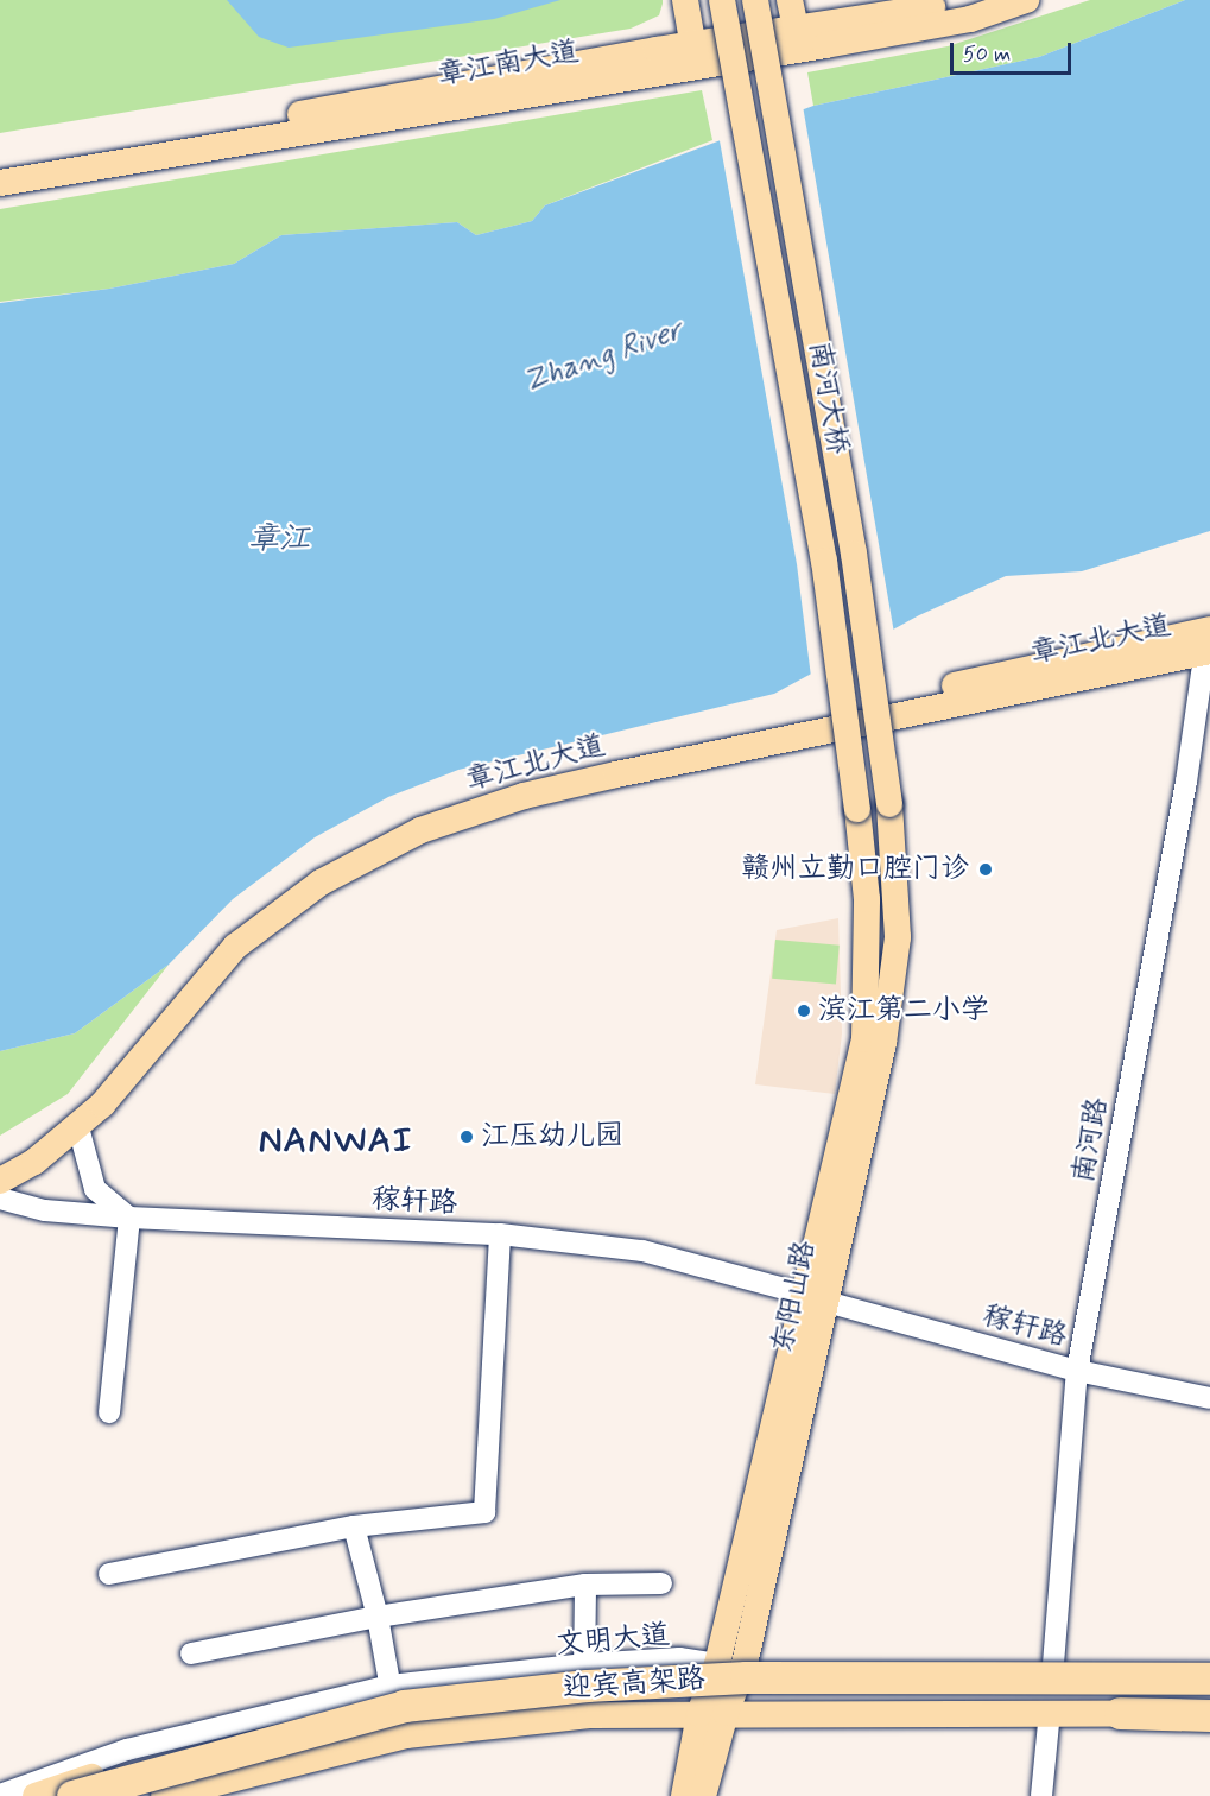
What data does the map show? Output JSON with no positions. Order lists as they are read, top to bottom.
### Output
{
  "streets": {
    "highway": ["迎宾高架路"],
    "main road": [
      "章江南大道",
      "南河大桥",
      "章江北大道",
      "东阳山路",
      "文明大道"
    ],
    "street": ["南河路", "稼轩路"]
  },
  "crossings": [
    ["南河大桥", "东阳山路"],
    ["章江北大道", "南河路"],
    ["南河路", "稼轩路"],
    ["南河路", "文明大道"],
    ["稼轩路", "东阳山路"],
    ["东阳山路", "文明大道"]
  ],
  "districts": ["NANWAI"],
  "water": ["Zhang River", "章江"],
  "places": ["赣州立勤口腔门诊", "滨江第二小学", "江压幼儿园"],
  "scale_bar": "50 m"
}
